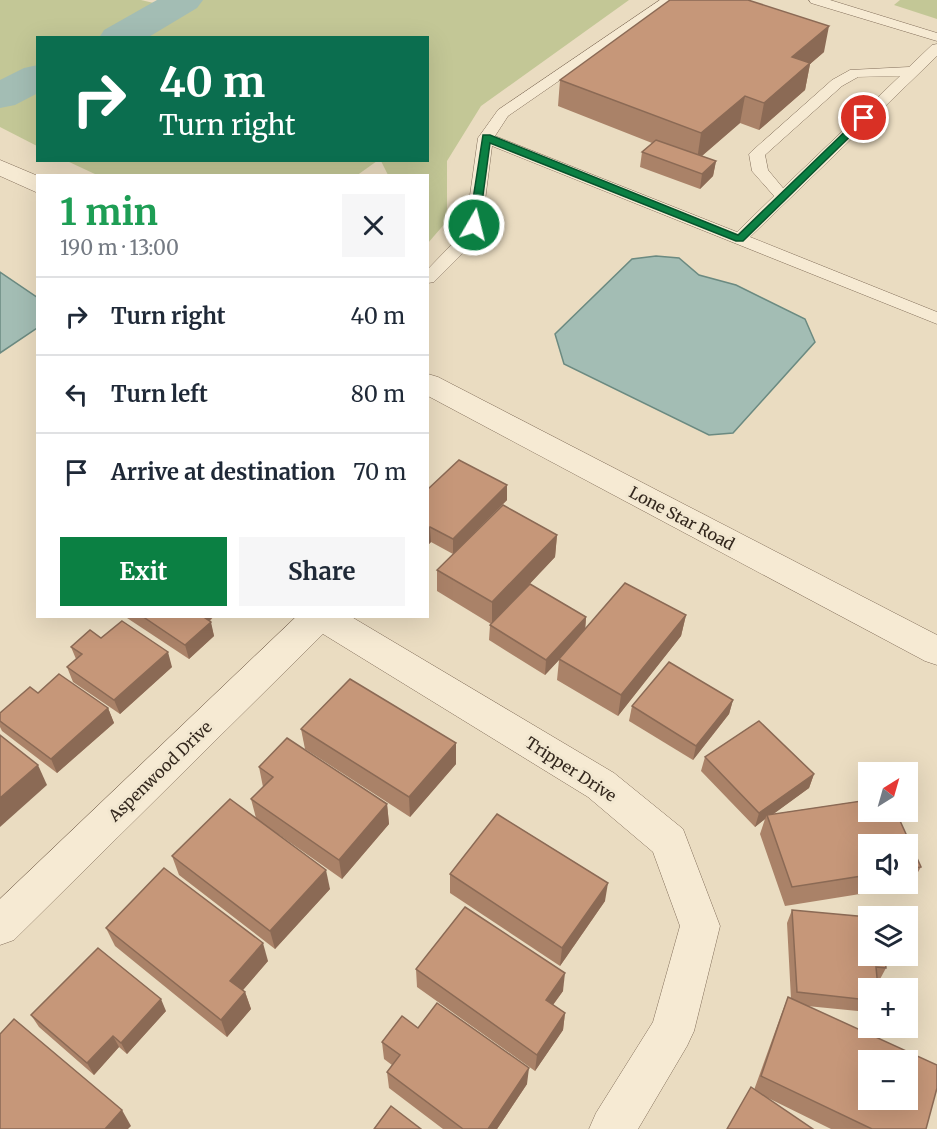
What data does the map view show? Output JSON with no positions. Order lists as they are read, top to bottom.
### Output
{
  "streets": {
    "street": ["Lone Star Road", "Tripper Drive", "Aspenwood Drive"]
  },
  "north": "top right",
  "page": {
    "turn": ["40 m", "Turn right"],
    "heading": ["1 min", "190 m · 13:00"],
    "list": [
      {
        "name": "Turn right",
        "value": "40 m"
      },
      {
        "name": "Turn left",
        "value": "80 m"
      },
      {
        "name": "Arrive at destination",
        "value": "70 m"
      }
    ],
    "buttons": ["Exit", "Share"],
    "map_buttons": ["+", "−"]
  }
}
